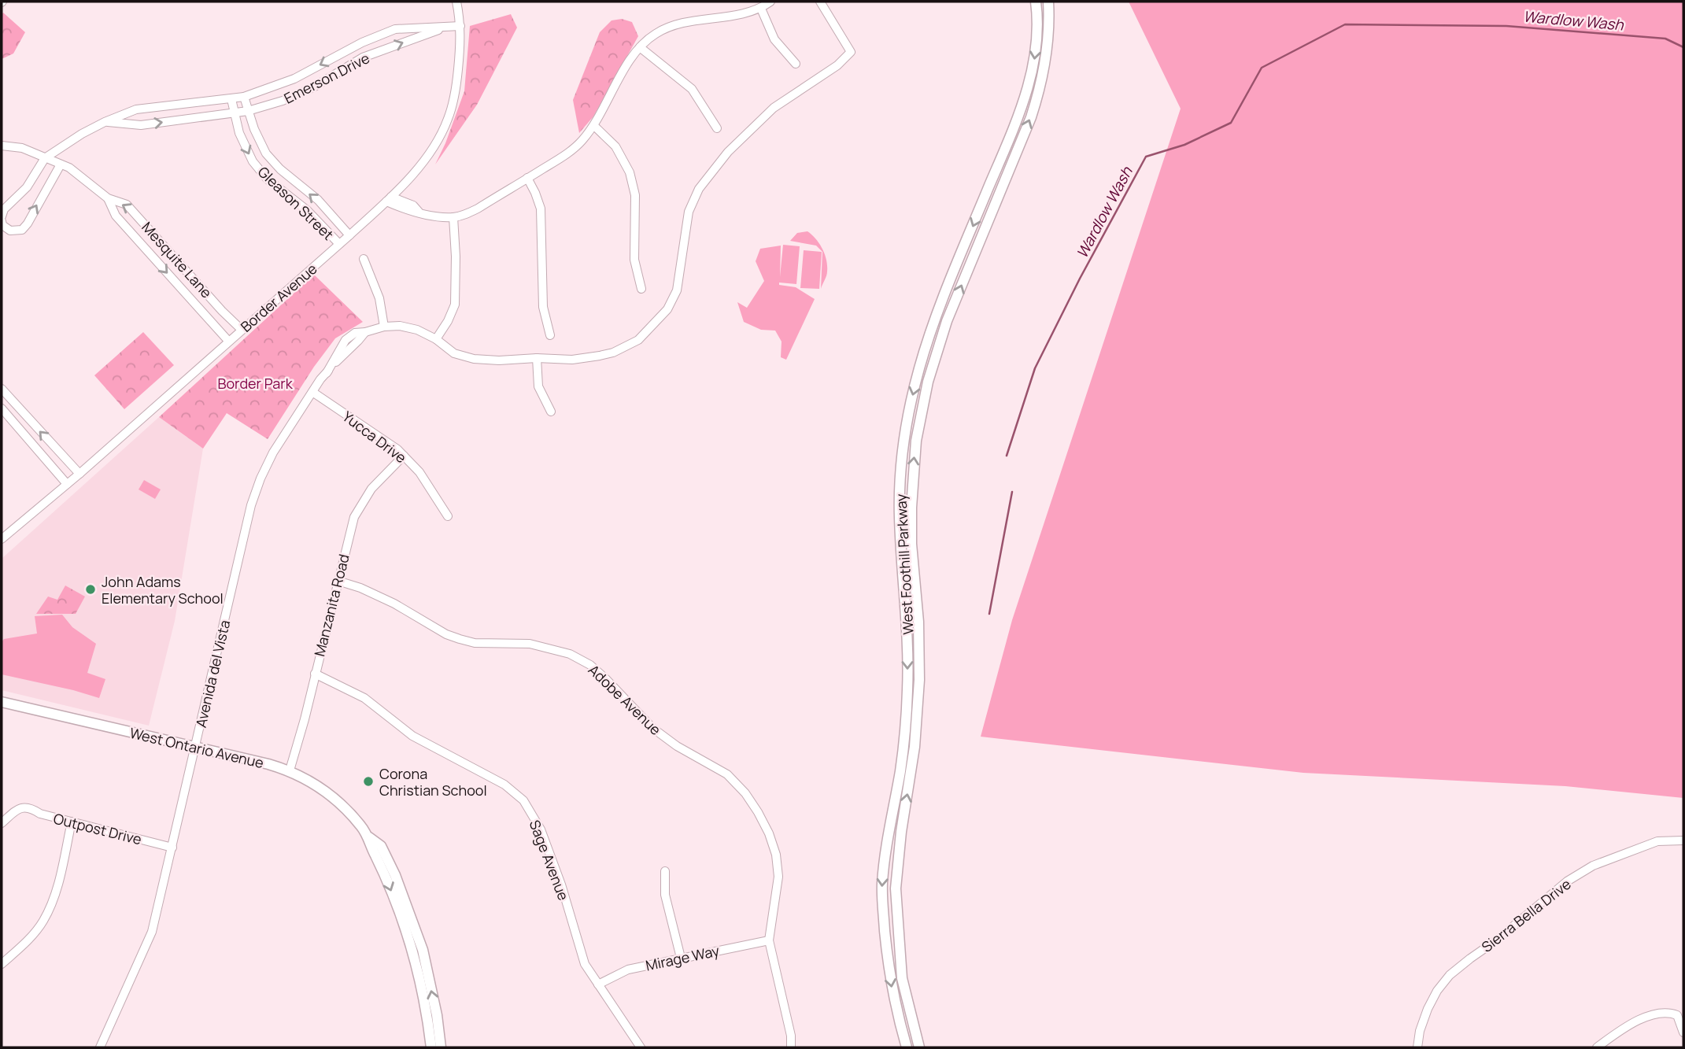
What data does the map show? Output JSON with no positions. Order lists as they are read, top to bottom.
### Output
{
  "streets": {
    "main road": ["West Foothill Parkway", "West Ontario Avenue"],
    "street": [
      "Emerson Drive",
      "Gleason Street",
      "Mesquite Lane",
      "Border Avenue",
      "Yucca Drive",
      "Manzanita Road",
      "Avenida del Vista",
      "Adobe Avenue",
      "Outpost Drive",
      "Sage Avenue",
      "Sierra Bella Drive",
      "Mirage Way"
    ]
  },
  "crossings": [
    ["Emerson Drive", "Gleason Street"],
    ["Emerson Drive", "Mesquite Lane"],
    ["Emerson Drive", "Border Avenue"],
    ["Gleason Street", "Border Avenue"],
    ["Mesquite Lane", "Border Avenue"],
    ["Yucca Drive", "Manzanita Road"],
    ["Yucca Drive", "Avenida del Vista"],
    ["Manzanita Road", "Adobe Avenue"],
    ["Manzanita Road", "West Ontario Avenue"],
    ["Manzanita Road", "Sage Avenue"],
    ["Avenida del Vista", "West Ontario Avenue"],
    ["Avenida del Vista", "Outpost Drive"],
    ["Adobe Avenue", "Mirage Way"],
    ["Sage Avenue", "Mirage Way"]
  ],
  "water": ["Wardlow Wash"],
  "parks": ["Border Park"],
  "places": ["John Adams Elementary School", "Corona Christian School"]
}
